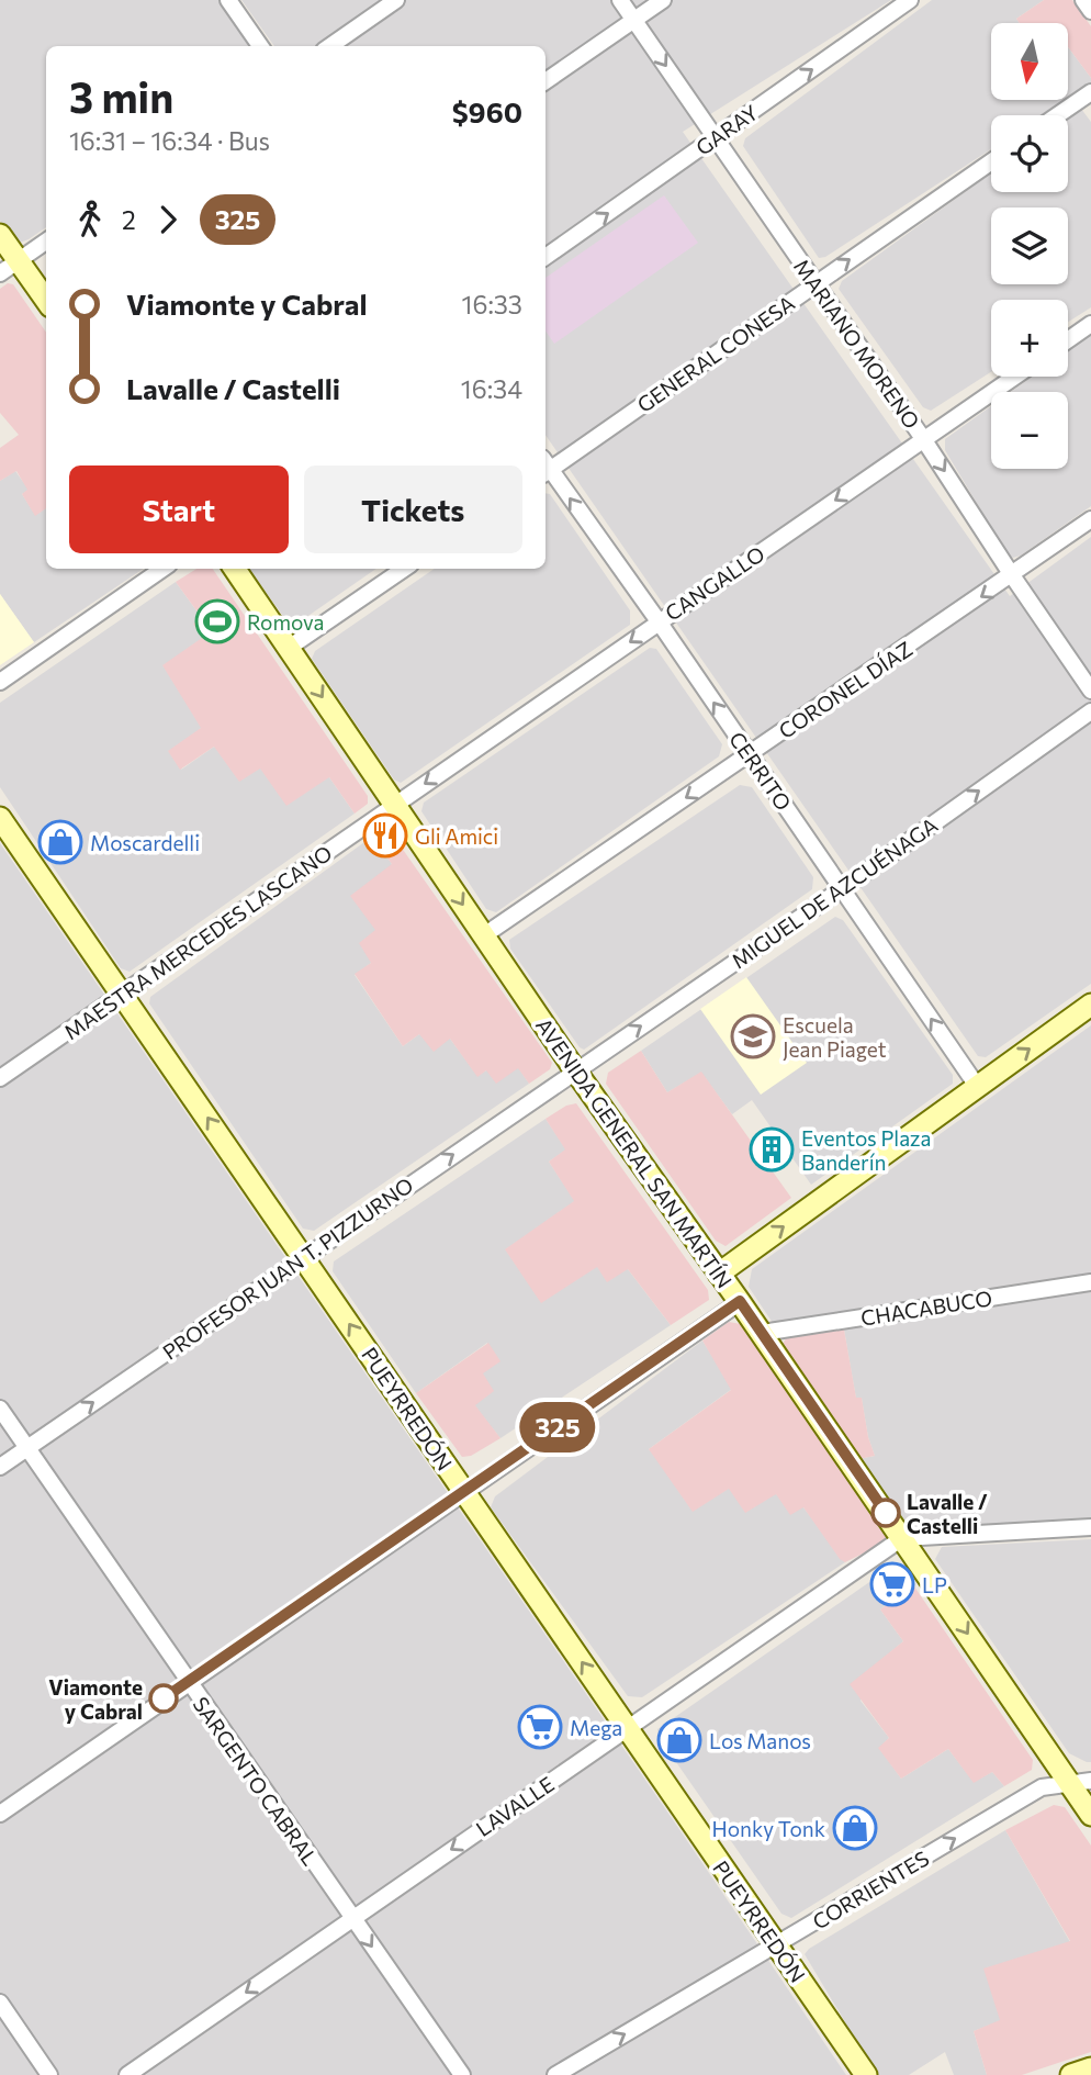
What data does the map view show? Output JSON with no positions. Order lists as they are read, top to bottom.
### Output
{
  "streets": {
    "street": [
      "GARAY",
      "MARIANO MORENO",
      "GENERAL CONESA",
      "CANGALLO",
      "CORONEL DÍAZ",
      "CERRITO",
      "MIGUEL DE AZCUÉNAGA",
      "MAESTRA MERCEDES LASCANO",
      "AVENIDA GENERAL SAN MARTÍN",
      "PROFESOR JUAN T. PIZZURNO",
      "CHACABUCO",
      "PUEYRREDÓN",
      "SARGENTO CABRAL",
      "LAVALLE",
      "CORRIENTES"
    ]
  },
  "crossings": [
    ["GARAY", "MARIANO MORENO"],
    ["MARIANO MORENO", "GENERAL CONESA"],
    ["MARIANO MORENO", "CANGALLO"],
    ["MARIANO MORENO", "CORONEL DÍAZ"],
    ["CANGALLO", "CERRITO"],
    ["CANGALLO", "MAESTRA MERCEDES LASCANO"],
    ["CANGALLO", "AVENIDA GENERAL SAN MARTÍN"],
    ["CORONEL DÍAZ", "CERRITO"],
    ["CORONEL DÍAZ", "AVENIDA GENERAL SAN MARTÍN"],
    ["CERRITO", "MIGUEL DE AZCUÉNAGA"],
    ["MIGUEL DE AZCUÉNAGA", "AVENIDA GENERAL SAN MARTÍN"],
    ["MIGUEL DE AZCUÉNAGA", "PROFESOR JUAN T. PIZZURNO"],
    ["MAESTRA MERCEDES LASCANO", "AVENIDA GENERAL SAN MARTÍN"],
    ["MAESTRA MERCEDES LASCANO", "PUEYRREDÓN"],
    ["AVENIDA GENERAL SAN MARTÍN", "PROFESOR JUAN T. PIZZURNO"],
    ["AVENIDA GENERAL SAN MARTÍN", "CHACABUCO"],
    ["AVENIDA GENERAL SAN MARTÍN", "LAVALLE"],
    ["AVENIDA GENERAL SAN MARTÍN", "CORRIENTES"],
    ["PROFESOR JUAN T. PIZZURNO", "PUEYRREDÓN"],
    ["PROFESOR JUAN T. PIZZURNO", "SARGENTO CABRAL"],
    ["PUEYRREDÓN", "LAVALLE"],
    ["PUEYRREDÓN", "CORRIENTES"],
    ["SARGENTO CABRAL", "LAVALLE"]
  ],
  "one_way": [
    "GARAY",
    "MARIANO MORENO",
    "GENERAL CONESA",
    "CANGALLO",
    "CORONEL DÍAZ",
    "CERRITO",
    "MIGUEL DE AZCUÉNAGA",
    "AVENIDA GENERAL SAN MARTÍN",
    "PROFESOR JUAN T. PIZZURNO",
    "PUEYRREDÓN",
    "LAVALLE",
    "CORRIENTES"
  ],
  "places": {
    "sports": ["Romova"],
    "restaurant": ["Gli Amici"],
    "shop": ["Moscardelli", "Los Manos", "Honky Tonk"],
    "school or university": ["Escuela Jean Piaget"],
    "building": ["Eventos Plaza Banderín"],
    "other": ["Lavalle / Castelli", "Viamonte y Cabral"],
    "supermarket": ["LP", "Mega"]
  },
  "lines": ["bus line 325"],
  "north": "bottom",
  "page": {
    "on_map": "325",
    "map_buttons": ["+", "−"],
    "heading": ["3 min", "16:31 – 16:34 · Bus", "$960"],
    "legs": ["2", "325"],
    "list": [
      {
        "name": "Viamonte y Cabral",
        "value": "16:33"
      },
      {
        "name": "Lavalle / Castelli",
        "value": "16:34"
      }
    ],
    "buttons": ["Start", "Tickets"]
  }
}
